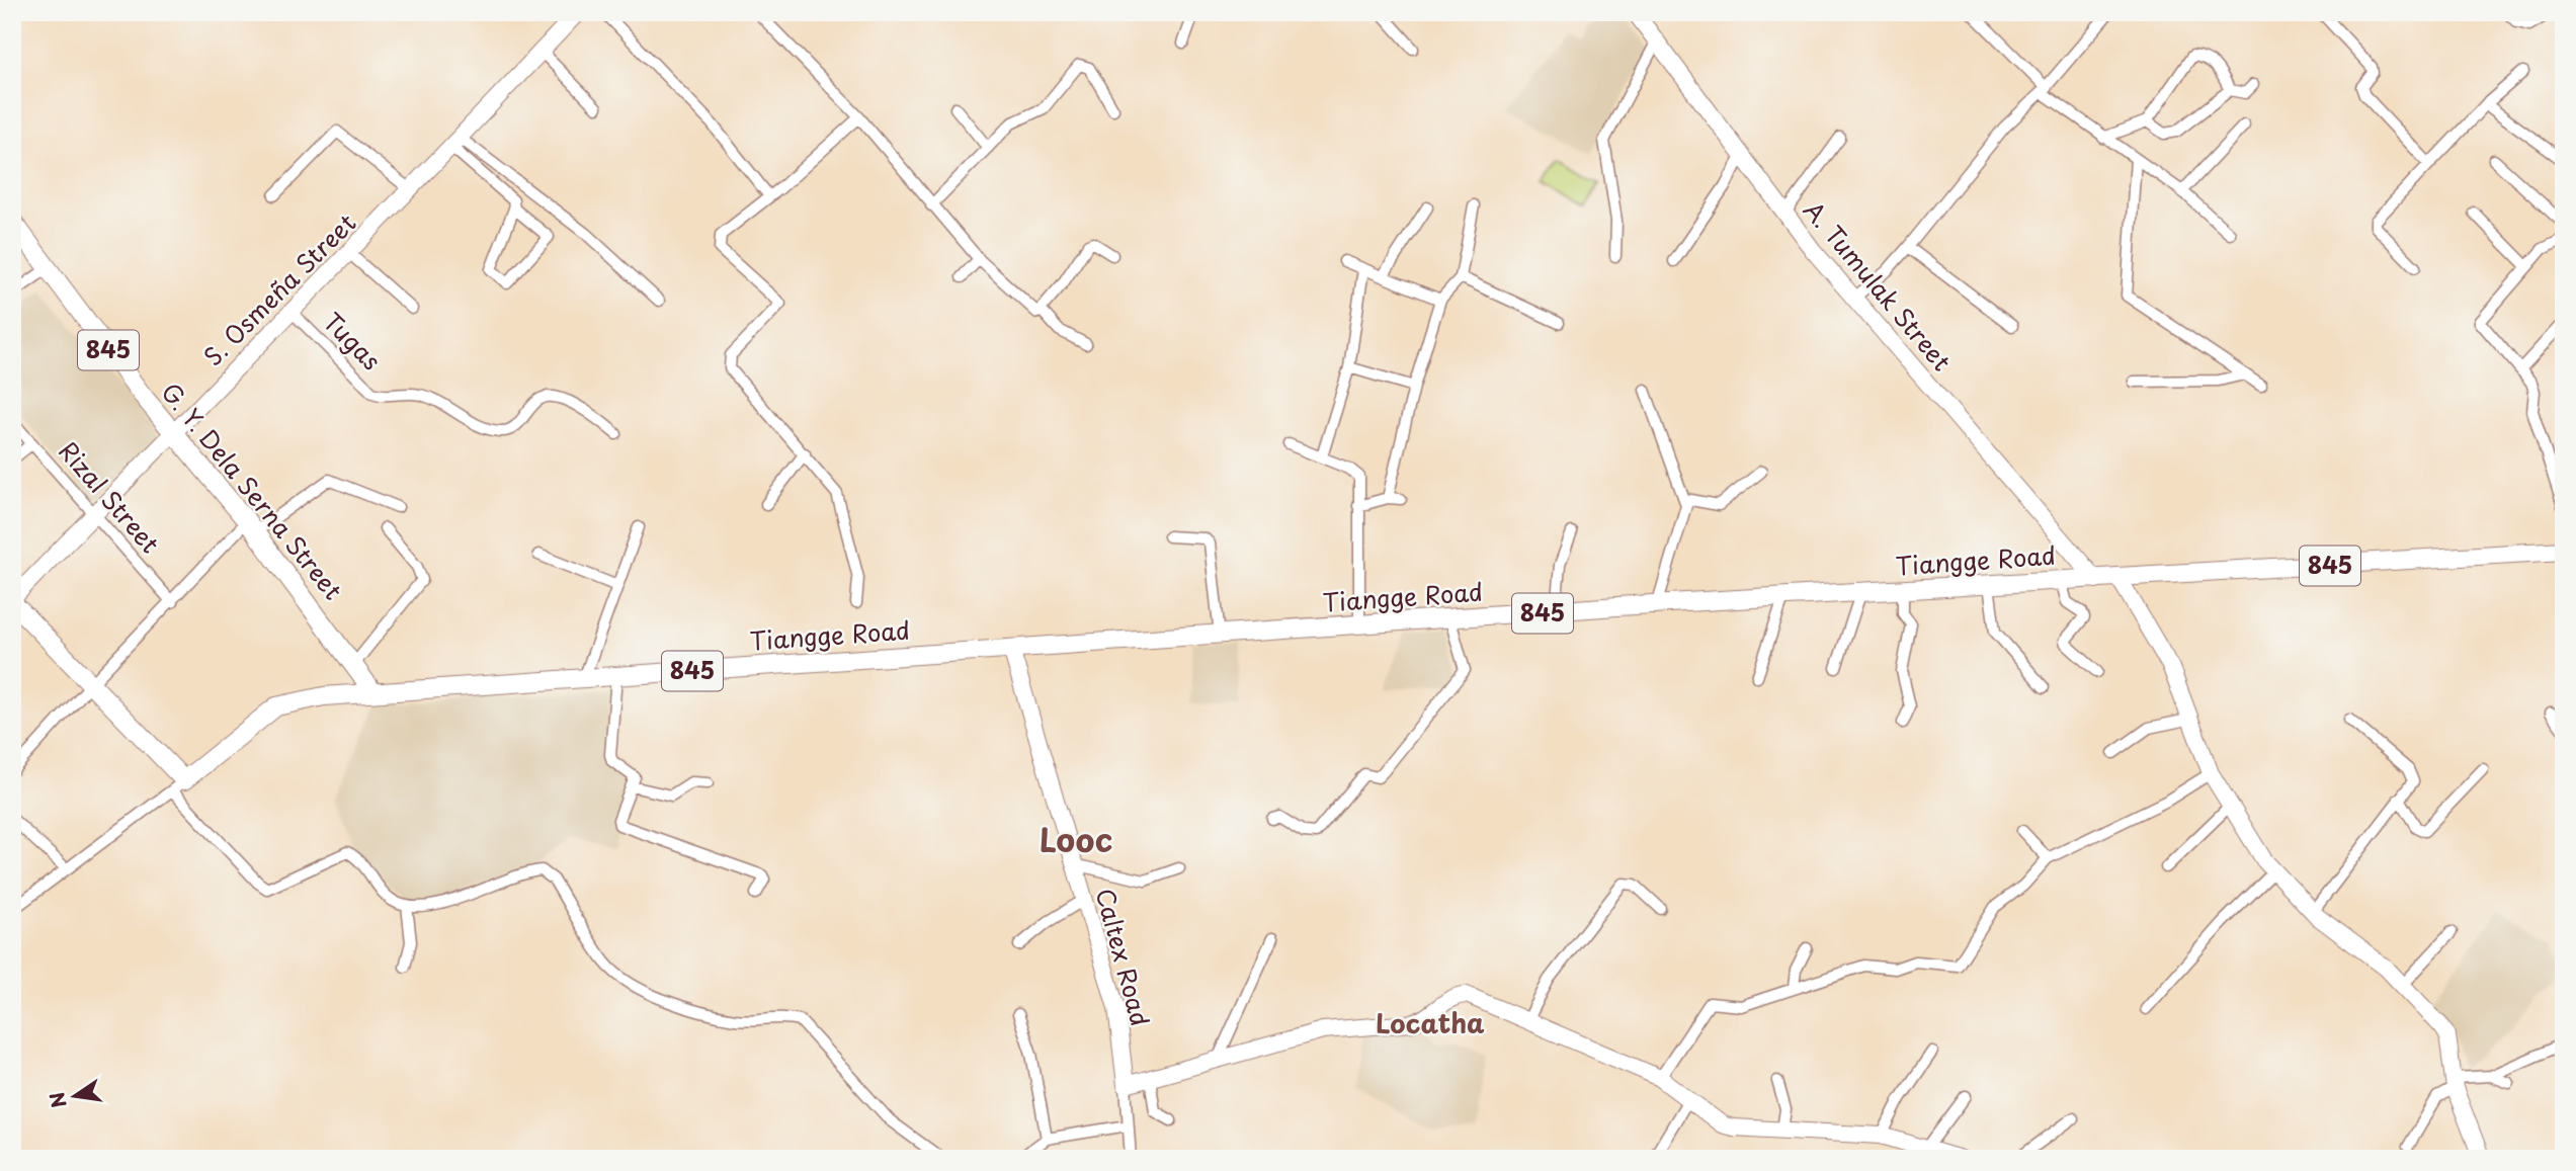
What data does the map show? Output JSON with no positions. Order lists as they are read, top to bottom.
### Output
{
  "streets": {
    "main road": ["845", "G. Y. Dela Serna Street", "Tiangge Road"],
    "street": [
      "A. Tumulak Street",
      "S. Osmeña Street",
      "Tugas",
      "Rizal Street",
      "Caltex Road"
    ]
  },
  "crossings": [
    ["A. Tumulak Street", "Tiangge Road"],
    ["S. Osmeña Street", "Tugas"],
    ["S. Osmeña Street", "G. Y. Dela Serna Street"],
    ["S. Osmeña Street", "Rizal Street"],
    ["G. Y. Dela Serna Street", "Tiangge Road"],
    ["Tiangge Road", "Caltex Road"]
  ],
  "districts": ["Looc", "Locatha"],
  "north": "left"
}
